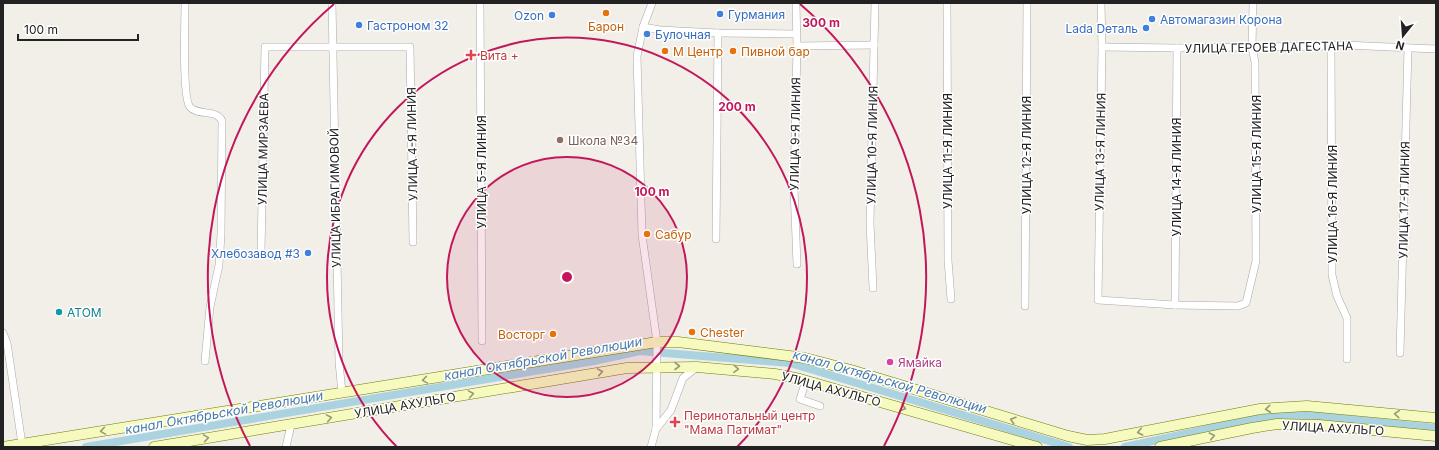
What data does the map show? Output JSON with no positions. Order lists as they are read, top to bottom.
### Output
{
  "streets": {
    "main road": ["УЛИЦА АХУЛЬГО"],
    "street": [
      "УЛИЦА ГЕРОЕВ ДАГЕСТАНА",
      "УЛИЦА 9-Я ЛИНИЯ",
      "УЛИЦА 4-Я ЛИНИЯ",
      "УЛИЦА 10-Я ЛИНИЯ",
      "УЛИЦА МИРЗАЕВА",
      "УЛИЦА 11-Я ЛИНИЯ",
      "УЛИЦА 13-Я ЛИНИЯ",
      "УЛИЦА 15-Я ЛИНИЯ",
      "УЛИЦА 12-Я ЛИНИЯ",
      "УЛИЦА 5-Я ЛИНИЯ",
      "УЛИЦА 14-Я ЛИНИЯ",
      "УЛИЦА ИБРАГИМОВОЙ",
      "УЛИЦА 17-Я ЛИНИЯ",
      "УЛИЦА 16-Я ЛИНИЯ"
    ]
  },
  "crossings": [
    ["УЛИЦА ГЕРОЕВ ДАГЕСТАНА", "УЛИЦА 13-Я ЛИНИЯ"],
    ["УЛИЦА ГЕРОЕВ ДАГЕСТАНА", "УЛИЦА 15-Я ЛИНИЯ"],
    ["УЛИЦА ГЕРОЕВ ДАГЕСТАНА", "УЛИЦА 14-Я ЛИНИЯ"],
    ["УЛИЦА ГЕРОЕВ ДАГЕСТАНА", "УЛИЦА 17-Я ЛИНИЯ"],
    ["УЛИЦА ГЕРОЕВ ДАГЕСТАНА", "УЛИЦА 16-Я ЛИНИЯ"],
    ["УЛИЦА 4-Я ЛИНИЯ", "УЛИЦА МИРЗАЕВА"],
    ["УЛИЦА 4-Я ЛИНИЯ", "УЛИЦА ИБРАГИМОВОЙ"],
    ["УЛИЦА МИРЗАЕВА", "УЛИЦА ИБРАГИМОВОЙ"],
    ["УЛИЦА 13-Я ЛИНИЯ", "УЛИЦА 15-Я ЛИНИЯ"],
    ["УЛИЦА 13-Я ЛИНИЯ", "УЛИЦА 14-Я ЛИНИЯ"],
    ["УЛИЦА 15-Я ЛИНИЯ", "УЛИЦА 14-Я ЛИНИЯ"]
  ],
  "water": ["канал Октябрьской Революции"],
  "places": {
    "other": [
      "Барон",
      "Гурмания",
      "Ozon",
      "Автомагазин Корона",
      "Гастроном 32",
      "Lada Dеталь",
      "Булочная",
      "М Центр",
      "Пивной бар",
      "Школа №34",
      "Сабур",
      "Хлебозавод #3",
      "АТОМ",
      "Chester",
      "Восторг",
      "Ямайка"
    ],
    "health": ["Вита +", "Перинотальный центр \"Мама Патимат\""]
  },
  "scale_bar": "100 m",
  "north": "bottom",
  "rings": ["300 m", "200 m", "100 m"]
}
